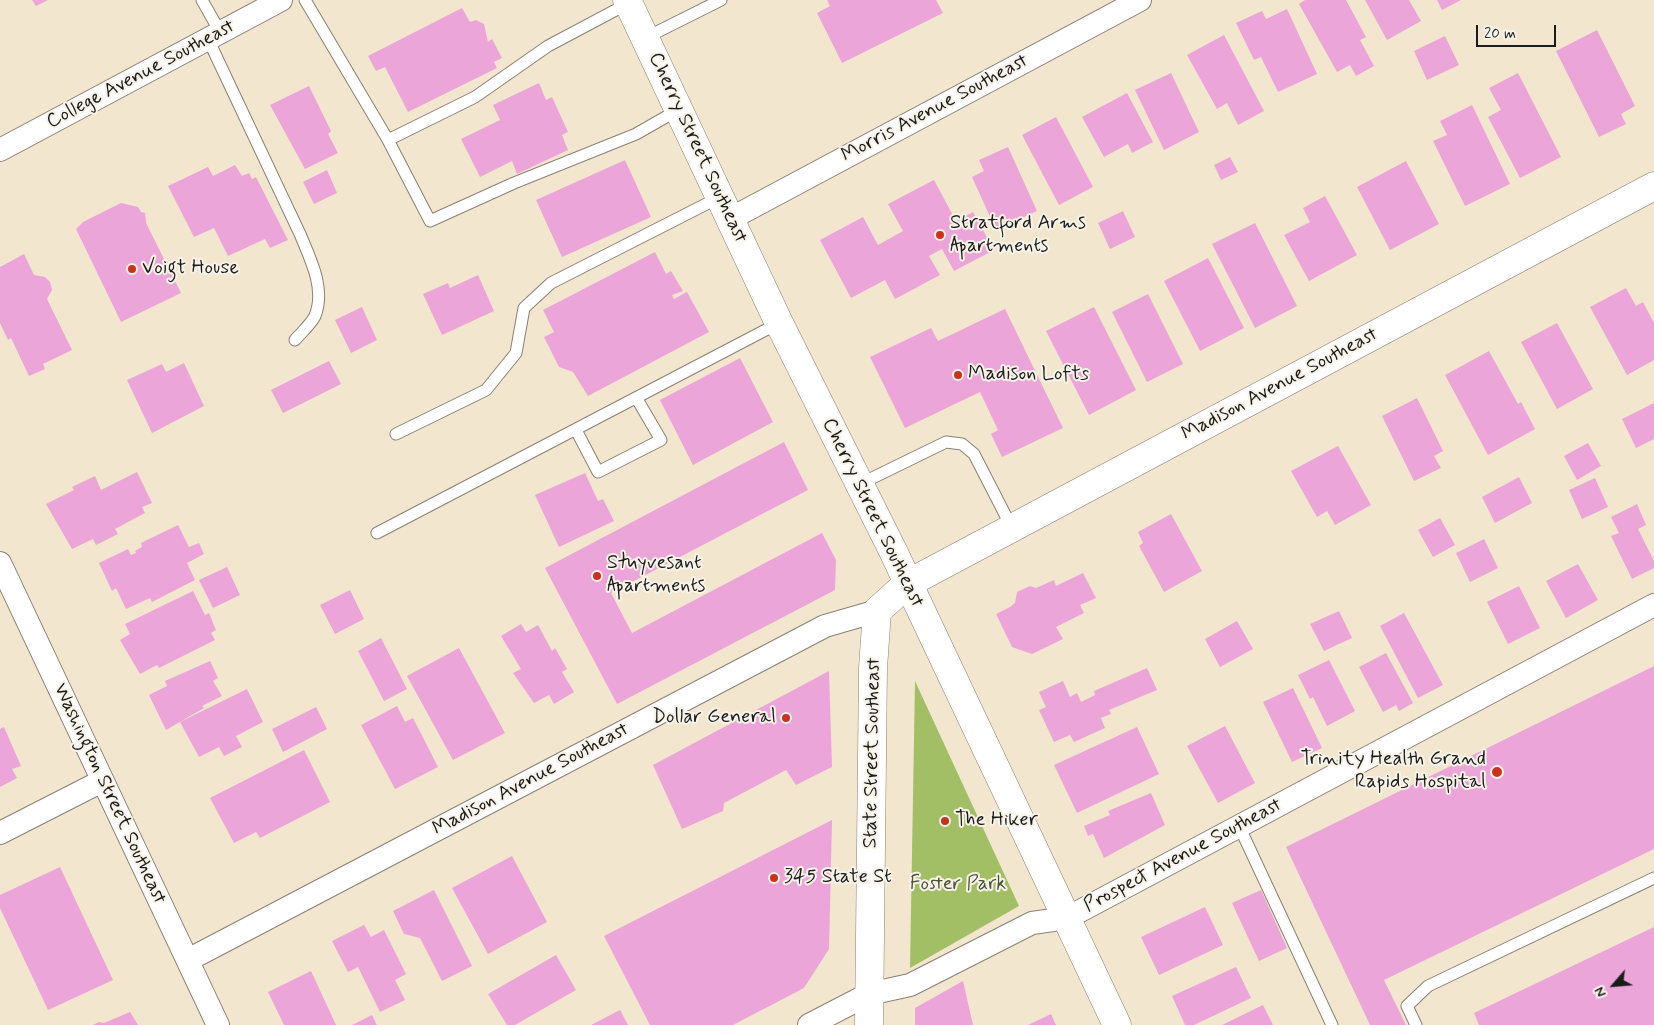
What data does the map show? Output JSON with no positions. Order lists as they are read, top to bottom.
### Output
{
  "streets": {
    "street": [
      "College Avenue Southeast",
      "Morris Avenue Southeast",
      "Cherry Street Southeast",
      "Madison Avenue Southeast",
      "State Street Southeast",
      "Washington Street Southeast",
      "Prospect Avenue Southeast"
    ]
  },
  "crossings": [
    ["Morris Avenue Southeast", "Cherry Street Southeast"],
    ["Cherry Street Southeast", "Madison Avenue Southeast"],
    ["Cherry Street Southeast", "Prospect Avenue Southeast"],
    ["Madison Avenue Southeast", "State Street Southeast"],
    ["Madison Avenue Southeast", "Washington Street Southeast"],
    ["State Street Southeast", "Prospect Avenue Southeast"]
  ],
  "parks": ["Foster Park"],
  "places": [
    "Stratford Arms Apartments",
    "Voigt House",
    "Madison Lofts",
    "Stuyvesant Apartments",
    "Dollar General",
    "Trinity Health Grand Rapids Hospital",
    "The Hiker",
    "345 State St"
  ],
  "scale_bar": "20 m",
  "north": "bottom left"
}
